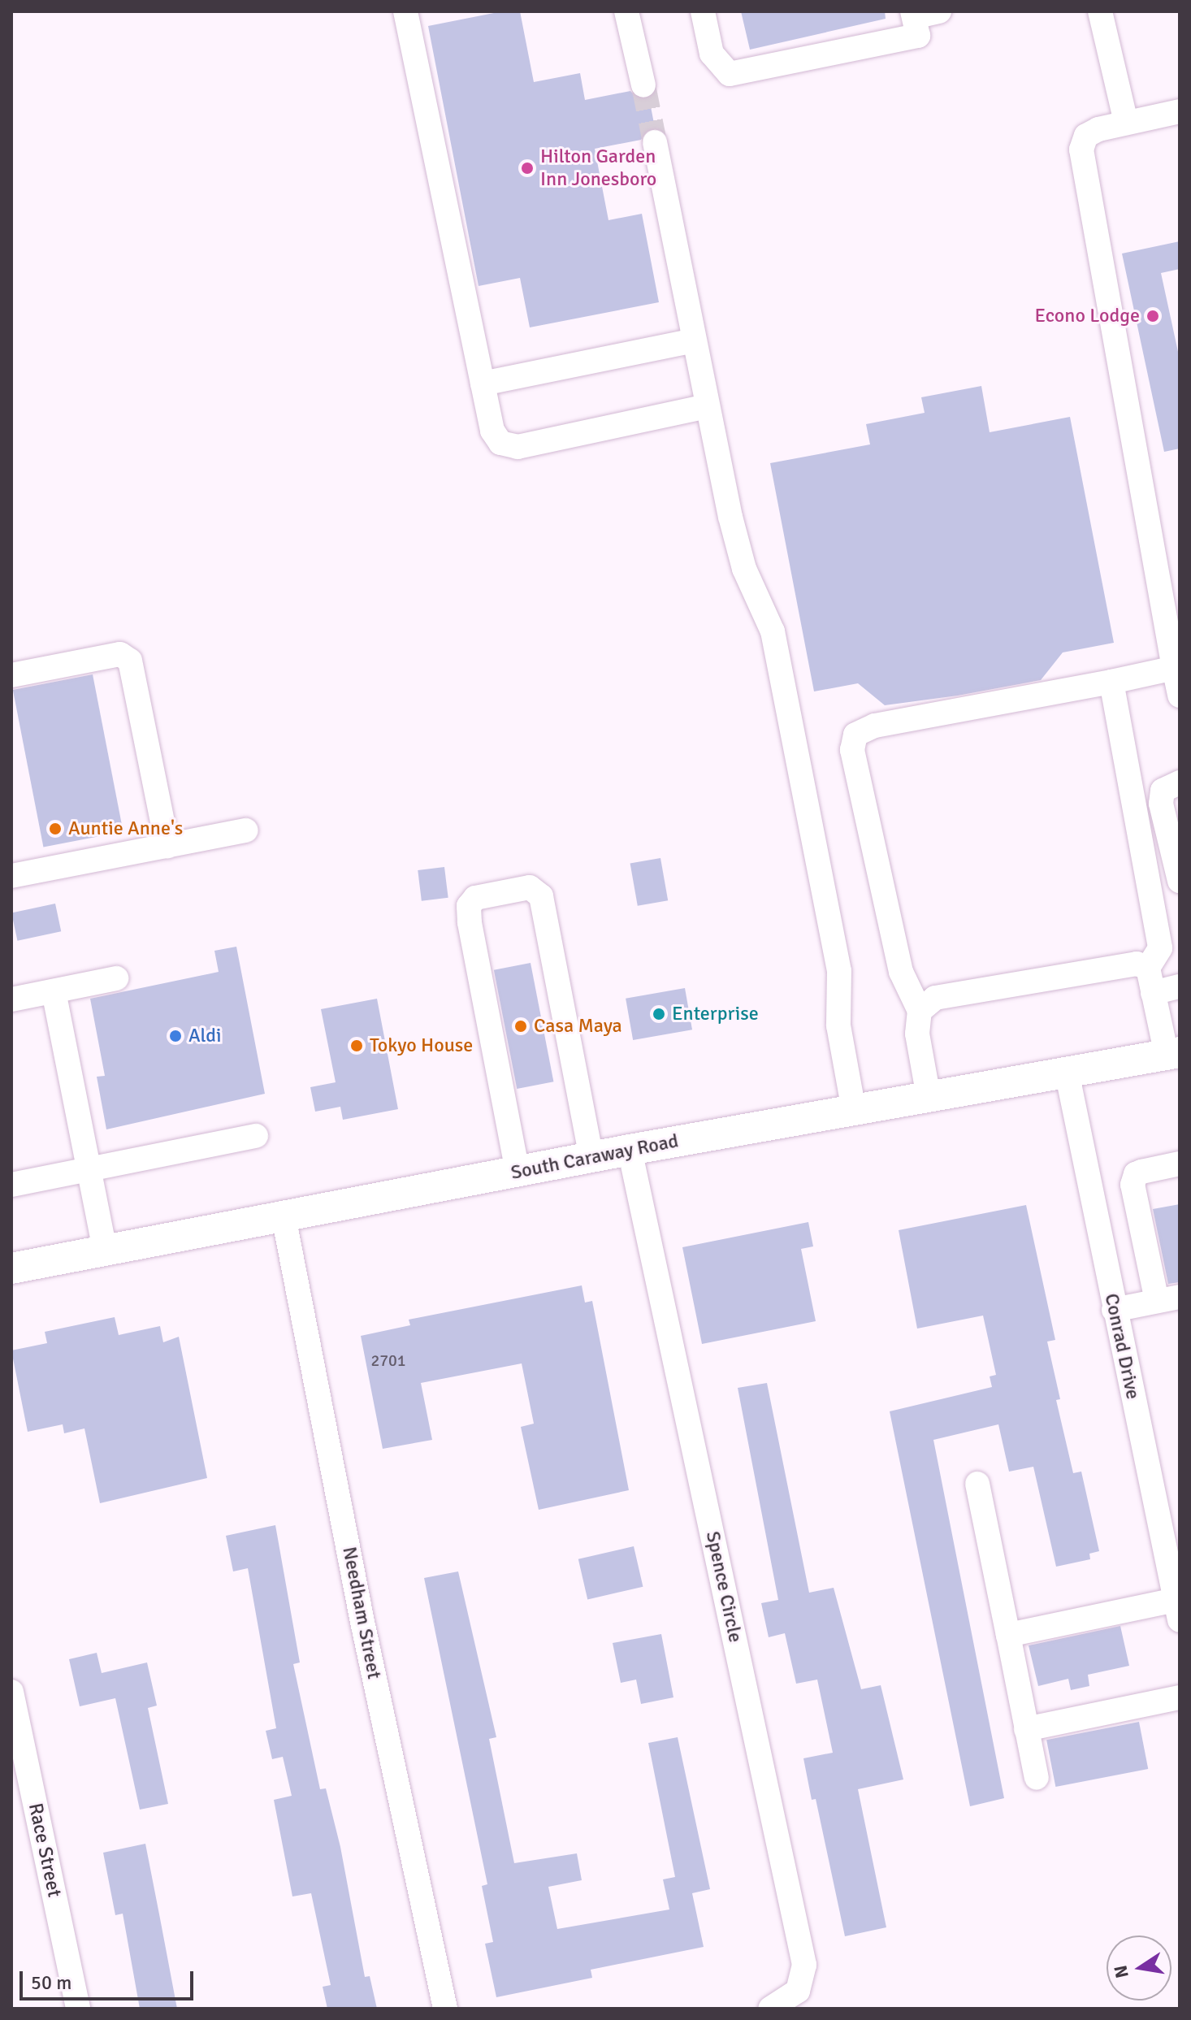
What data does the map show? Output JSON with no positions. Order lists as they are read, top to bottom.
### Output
{
  "streets": {
    "main road": ["South Caraway Road"],
    "street": [
      "Conrad Drive",
      "Spence Circle",
      "Needham Street",
      "Race Street"
    ]
  },
  "crossings": [
    ["South Caraway Road", "Conrad Drive"],
    ["South Caraway Road", "Spence Circle"],
    ["South Caraway Road", "Needham Street"]
  ],
  "places": [
    "Hilton Garden Inn Jonesboro",
    "Econo Lodge",
    "Auntie Anne's",
    "Enterprise",
    "Casa Maya",
    "Aldi",
    "Tokyo House"
  ],
  "house_numbers": ["2701"],
  "scale_bar": "50 m",
  "north": "left"
}
